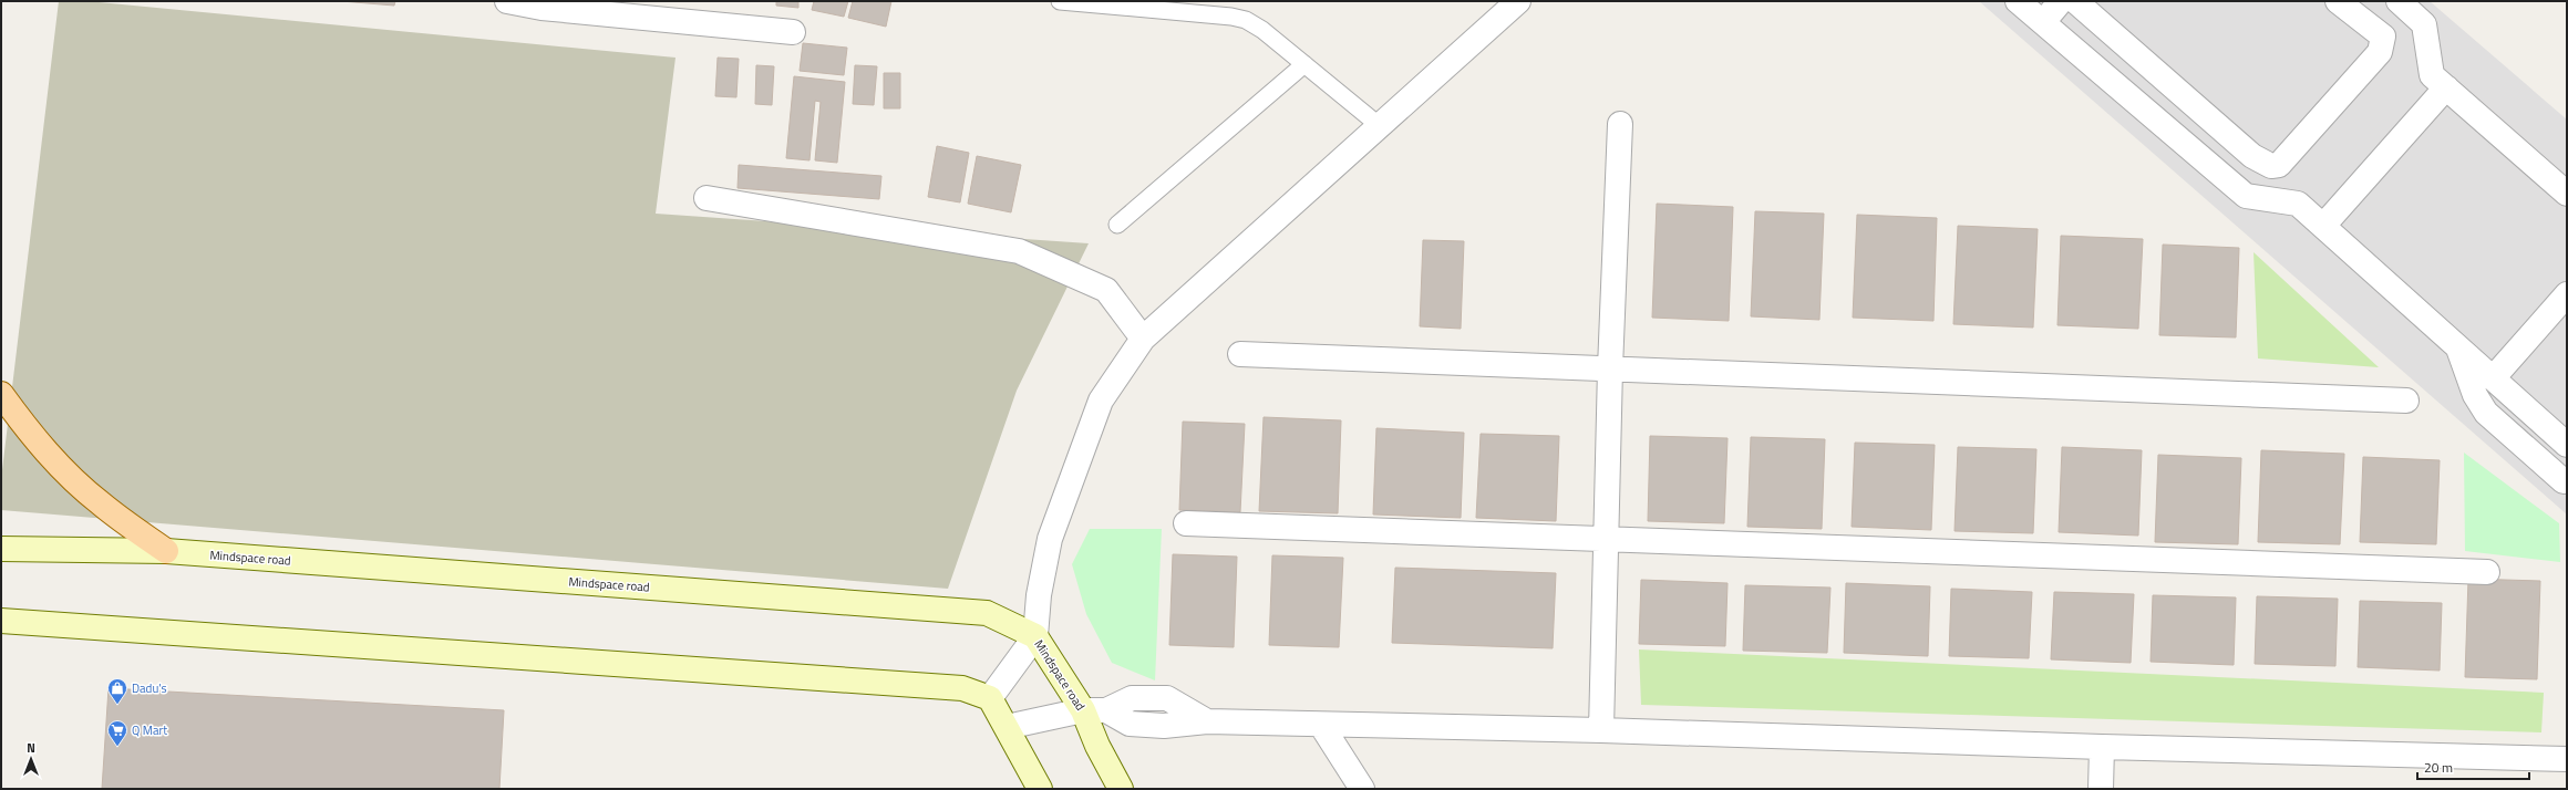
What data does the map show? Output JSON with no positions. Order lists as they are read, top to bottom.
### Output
{
  "streets": {
    "main road": ["Mindspace road"]
  },
  "places": {
    "shop": ["Dadu's"],
    "supermarket": ["Q Mart"]
  },
  "scale_bar": "20 m",
  "north": "top"
}
